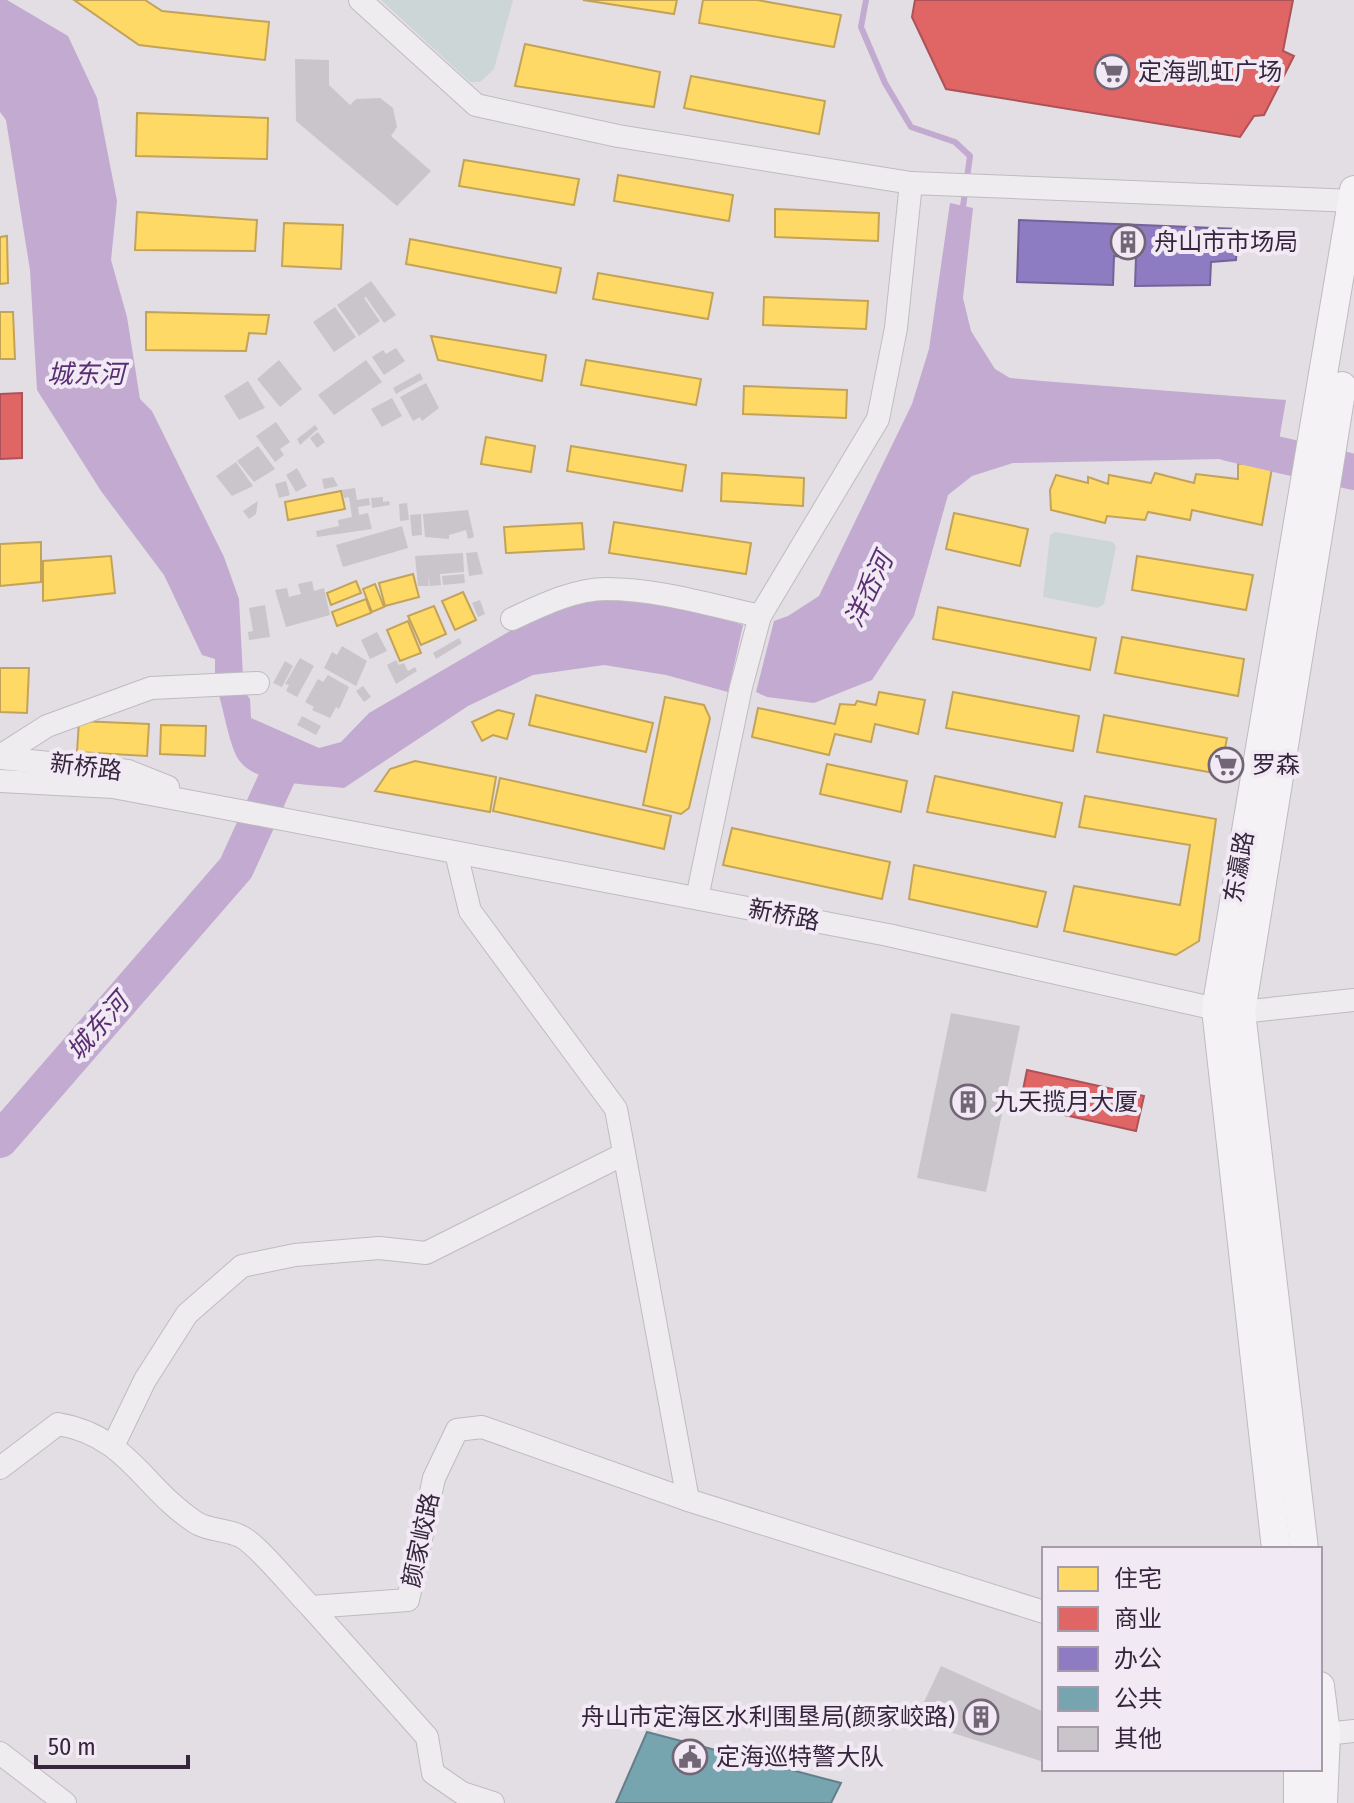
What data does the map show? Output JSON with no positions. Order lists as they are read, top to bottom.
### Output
{
  "streets": {
    "main road": ["东瀛路"],
    "street": ["新桥路", "颜家峧路"]
  },
  "crossings": [
    ["新桥路", "东瀛路"]
  ],
  "water": ["城东河", "洋岙河"],
  "places": {
    "supermarket": ["定海凯虹广场", "罗森"],
    "building": ["舟山市市场局", "九天揽月大厦", "舟山市定海区水利围垦局(颜家峧路)"],
    "public building": ["定海巡特警大队"]
  },
  "legend": [
    "住宅",
    "商业",
    "办公",
    "公共",
    "其他"
  ],
  "scale_bar": "50 m"
}
